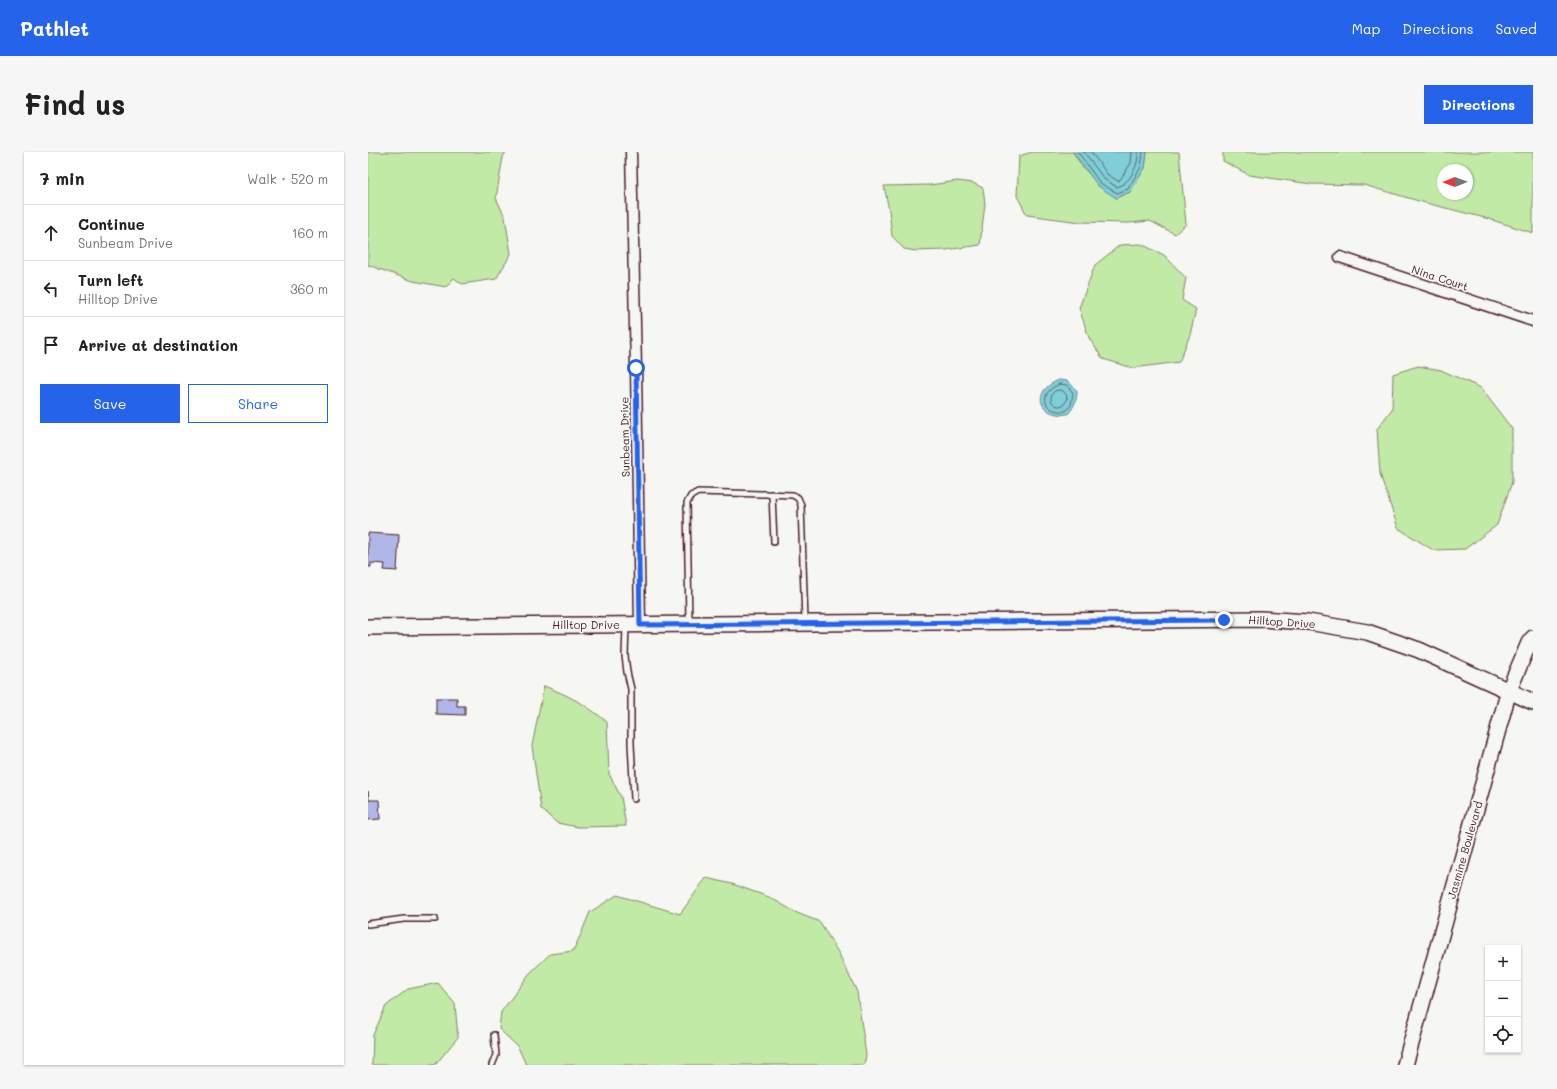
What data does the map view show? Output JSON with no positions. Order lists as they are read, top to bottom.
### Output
{
  "streets": {
    "street": [
      "Nina Court",
      "Sunbeam Drive",
      "Hilltop Drive",
      "Jasmine Boulevard"
    ]
  },
  "crossings": [
    ["Sunbeam Drive", "Hilltop Drive"],
    ["Hilltop Drive", "Jasmine Boulevard"]
  ],
  "north": "left",
  "page": {
    "header": "Pathlet",
    "nav": ["Map", "Directions", "Saved"],
    "buttons": [
      "Directions",
      ["Save", "Share"]
    ],
    "title": "Find us",
    "heading": ["7 min", "Walk · 520 m"],
    "list": [
      ["Continue", "Sunbeam Drive", "160 m"],
      ["Turn left", "Hilltop Drive", "360 m"],
      "Arrive at destination"
    ],
    "map_buttons": ["+", "−"]
  }
}
